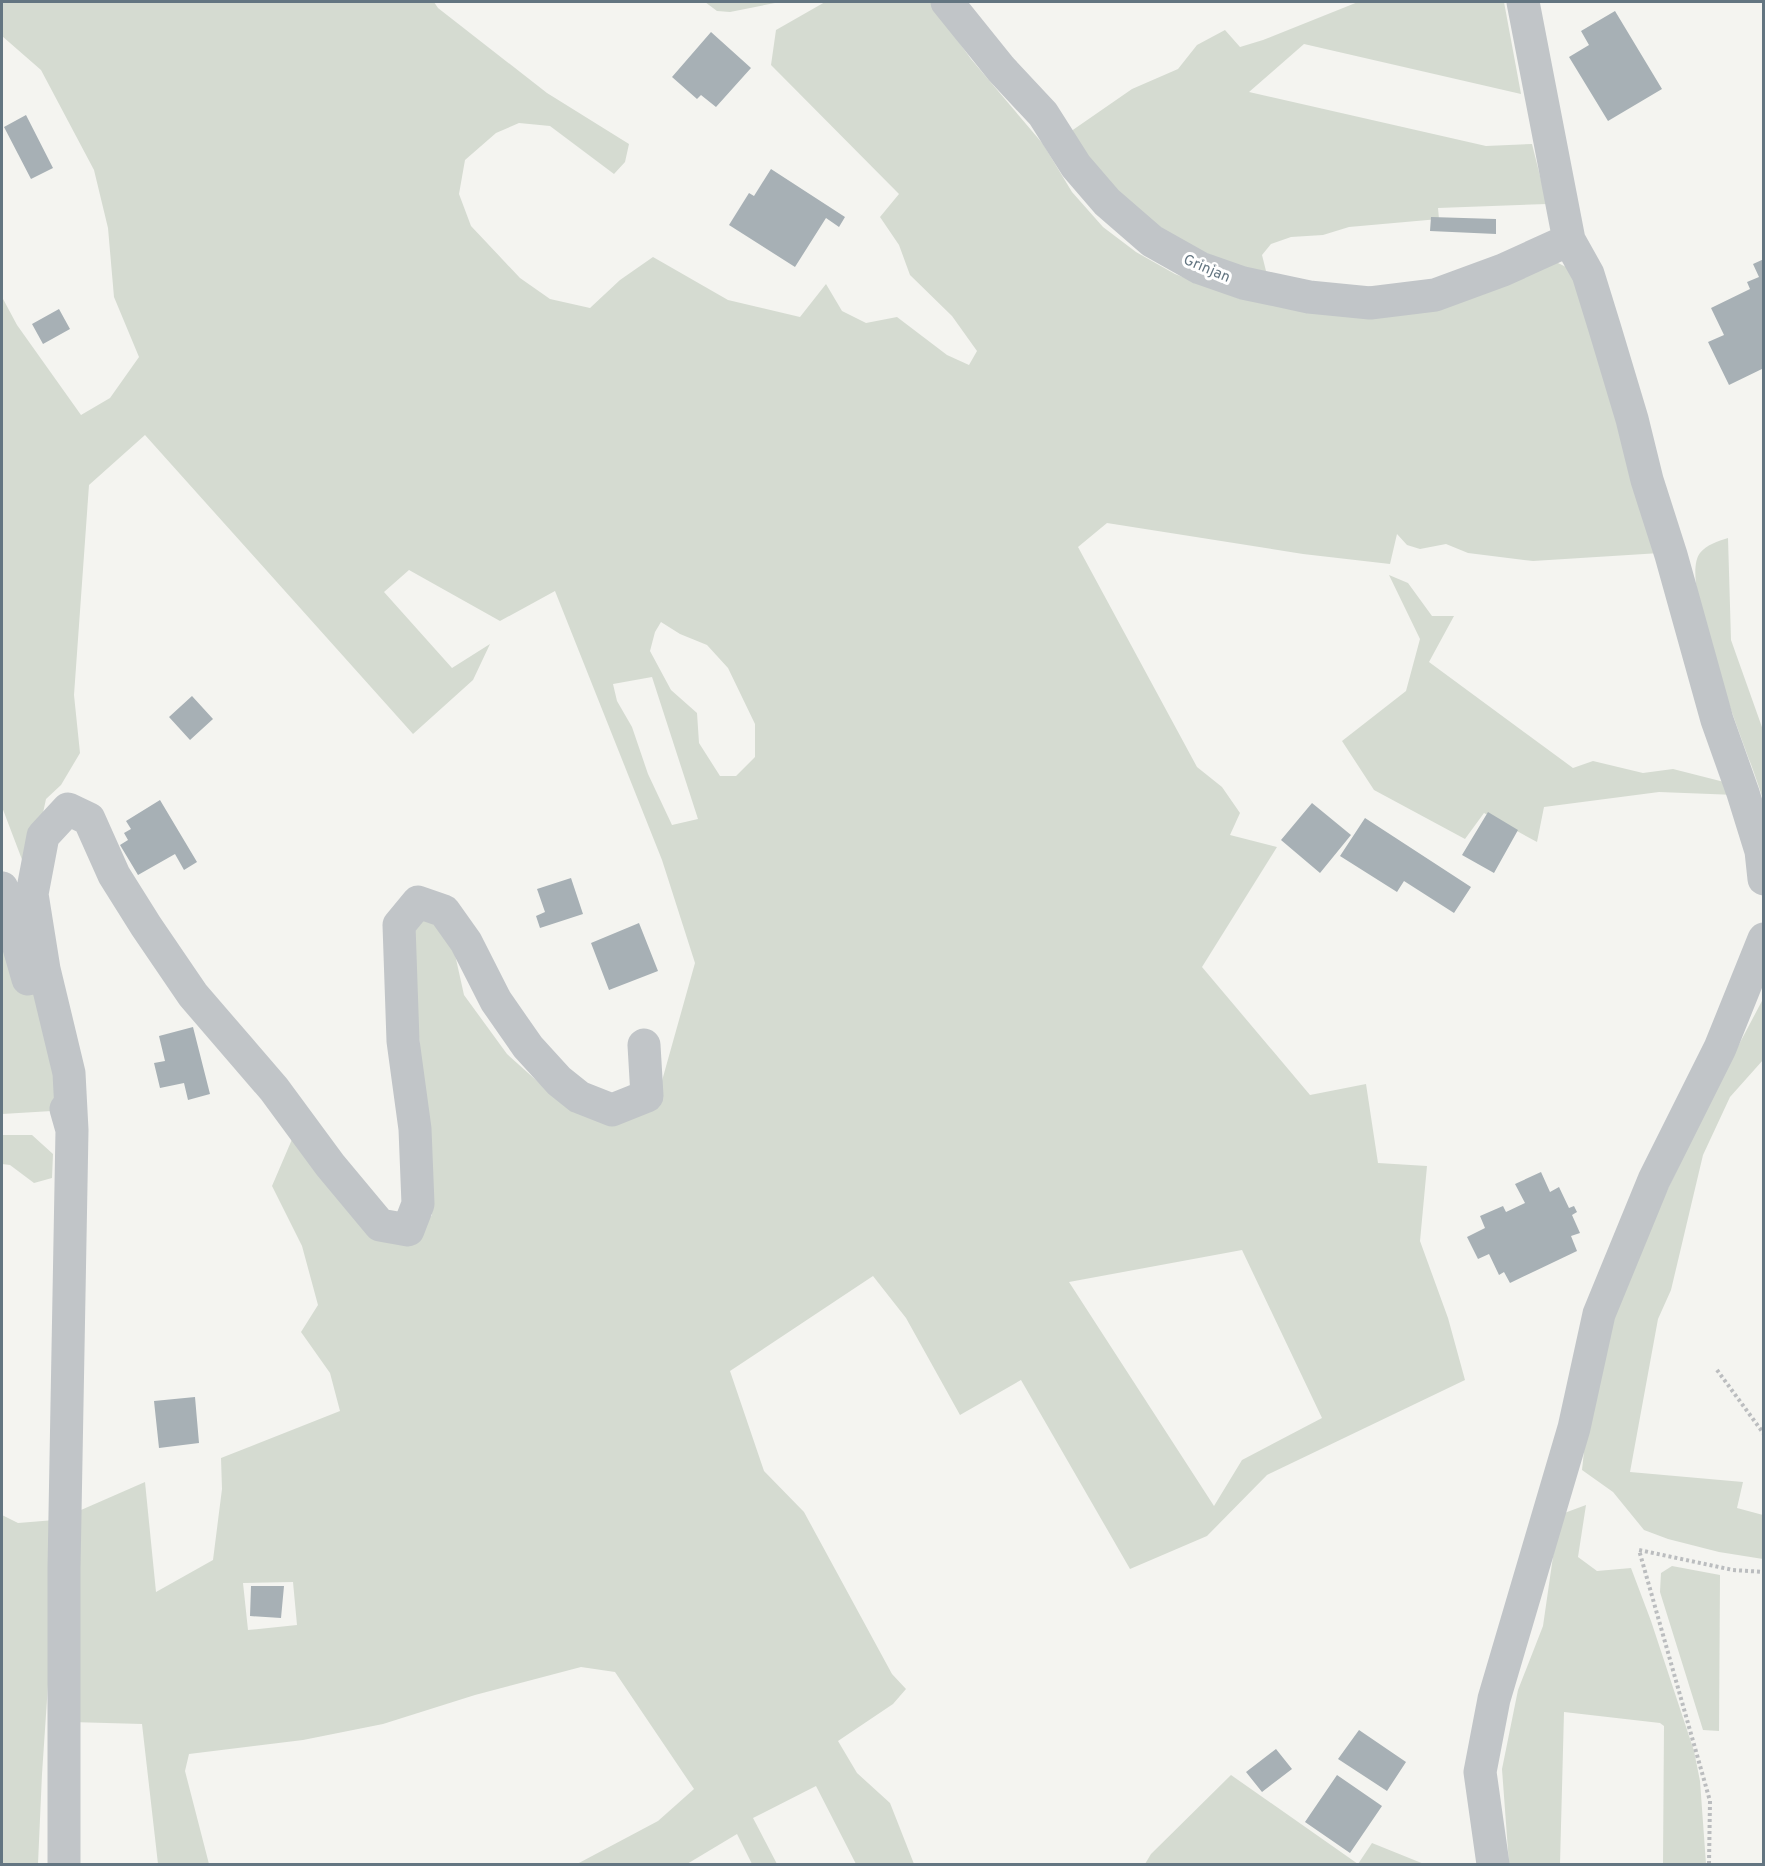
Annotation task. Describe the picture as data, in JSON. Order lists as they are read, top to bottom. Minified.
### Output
{"streets":{"street":["Grinjan"]}}
